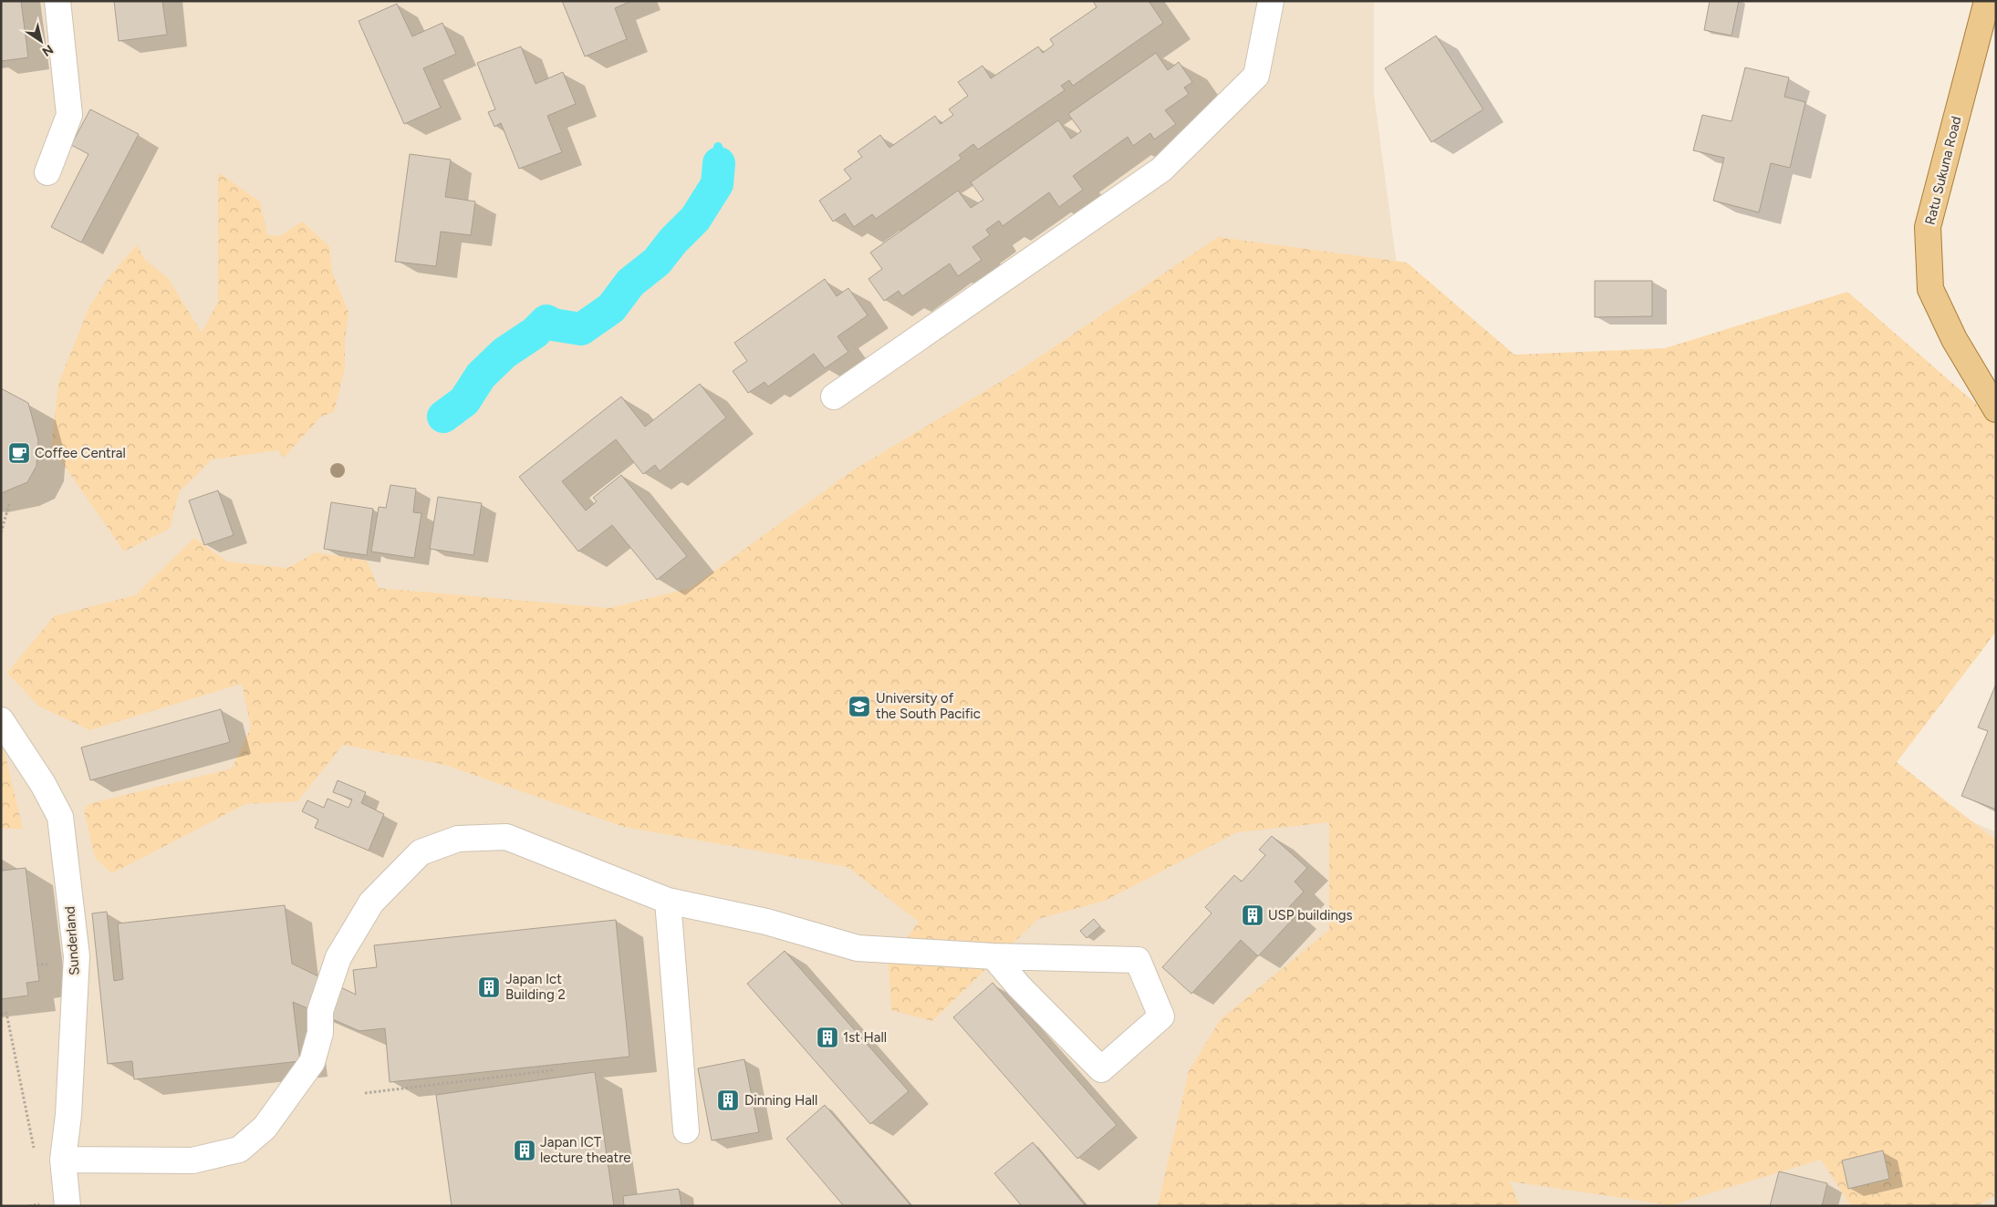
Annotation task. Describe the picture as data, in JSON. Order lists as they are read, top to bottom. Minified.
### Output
{"streets":{"main road":["Ratu Sukuna Road"],"street":["Sunderland"]},"places":{"cafe":["Coffee Central"],"school or university":["University of the South Pacific"],"building":["USP buildings","Japan Ict Building 2","1st Hall","Dinning Hall","Japan ICT lecture theatre"]},"north":"bottom right"}
